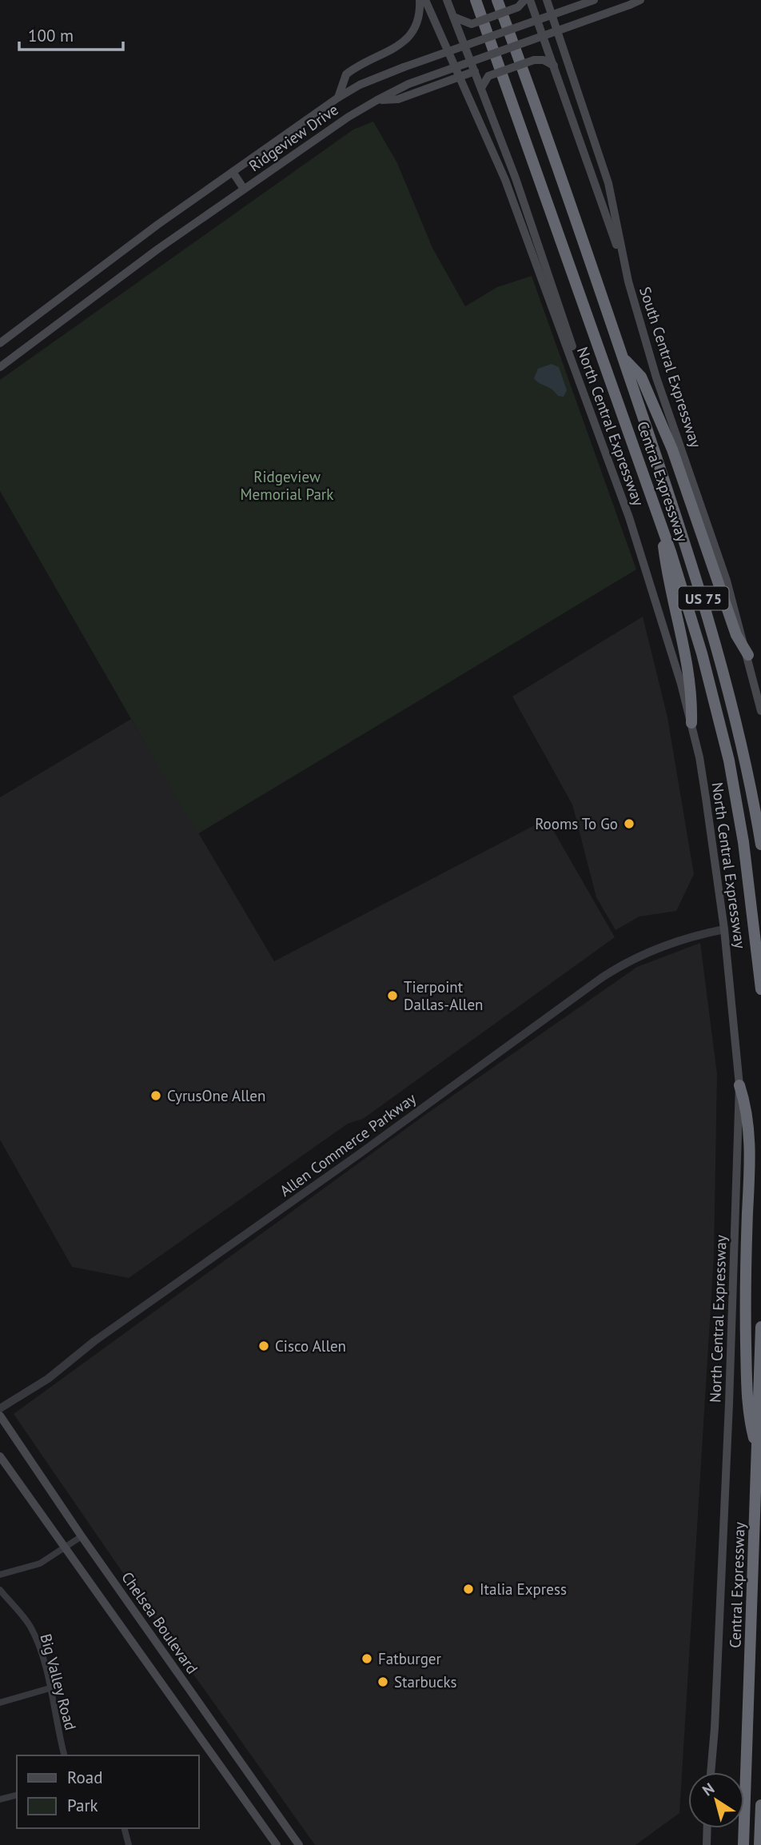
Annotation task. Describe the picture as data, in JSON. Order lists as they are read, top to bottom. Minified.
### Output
{"streets":{"highway":["Central Expressway","US 75"],"main road":["Ridgeview Drive","South Central Expressway","North Central Expressway","Chelsea Boulevard"],"street":["Allen Commerce Parkway","Big Valley Road"]},"crossings":[["North Central Expressway","Allen Commerce Parkway"]],"parks":["Ridgeview Memorial Park"],"places":["Rooms To Go","Tierpoint Dallas-Allen","CyrusOne Allen","Cisco Allen","Italia Express","Fatburger","Starbucks"],"legend":["Road","Park"],"scale_bar":"100 m","north":"top left"}
